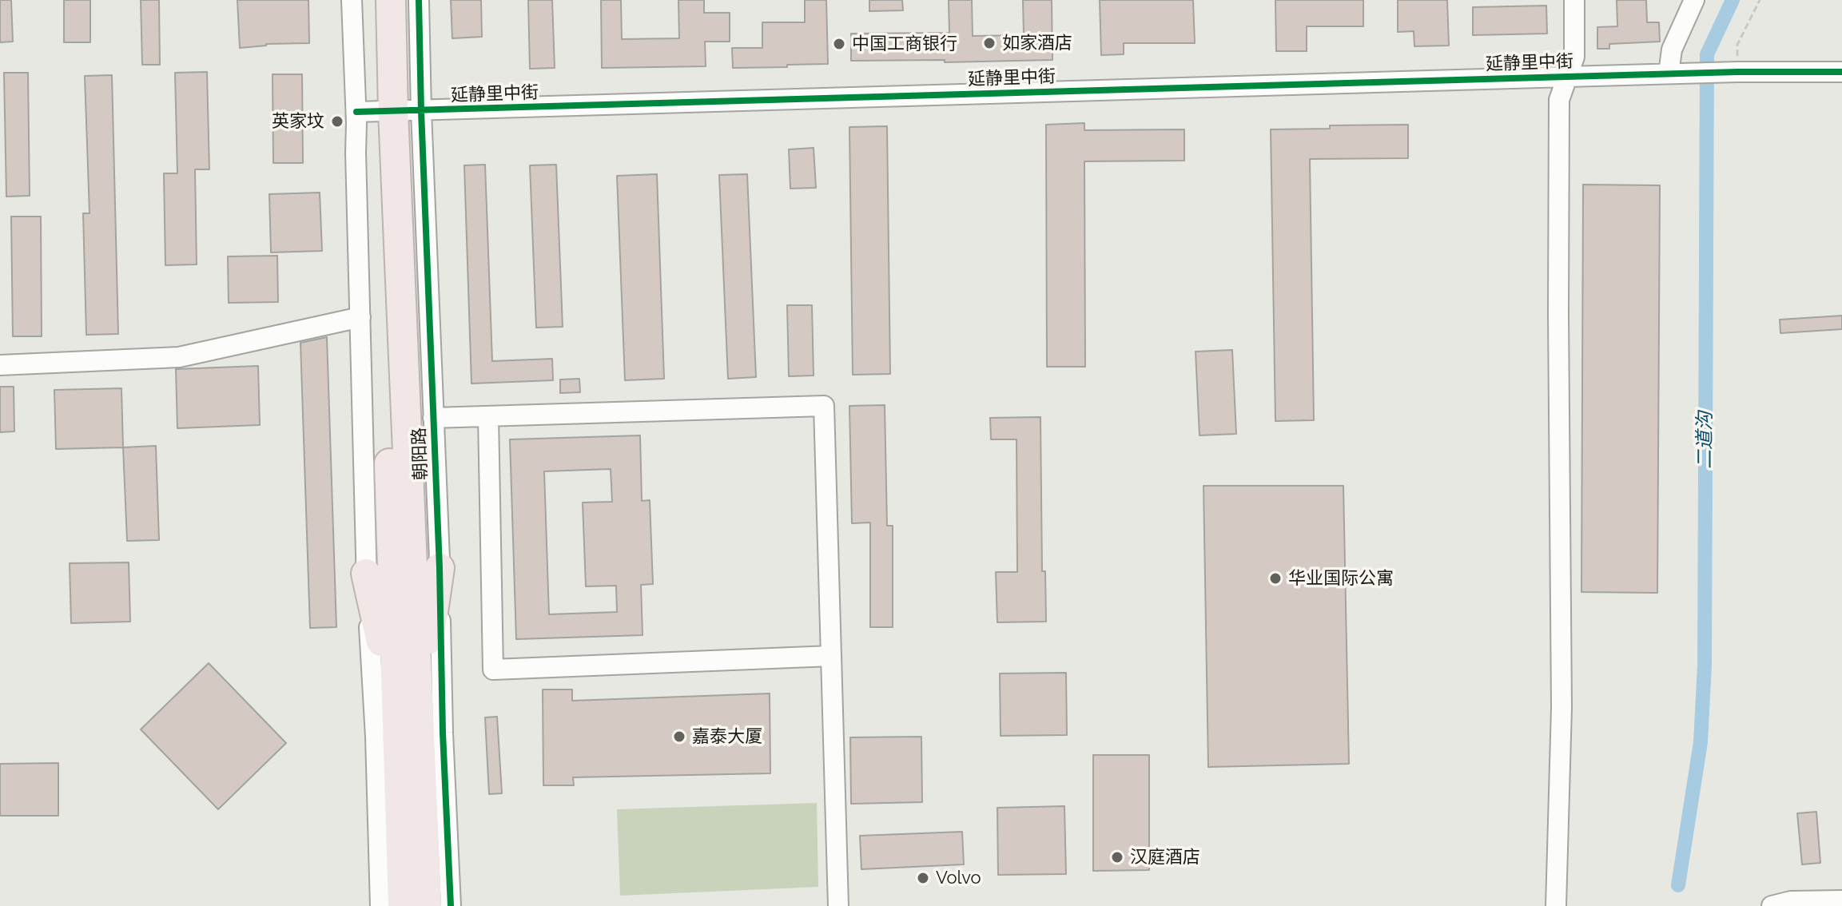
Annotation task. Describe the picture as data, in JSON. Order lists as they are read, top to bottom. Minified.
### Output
{"streets":{"highway":["朝阳路"],"street":["延静里中街"]},"crossings":[["延静里中街","朝阳路"]],"water":["二道沟"],"places":["如家酒店","中国工商银行","英家坟","华业国际公寓","嘉泰大厦","汉庭酒店","Volvo"]}
